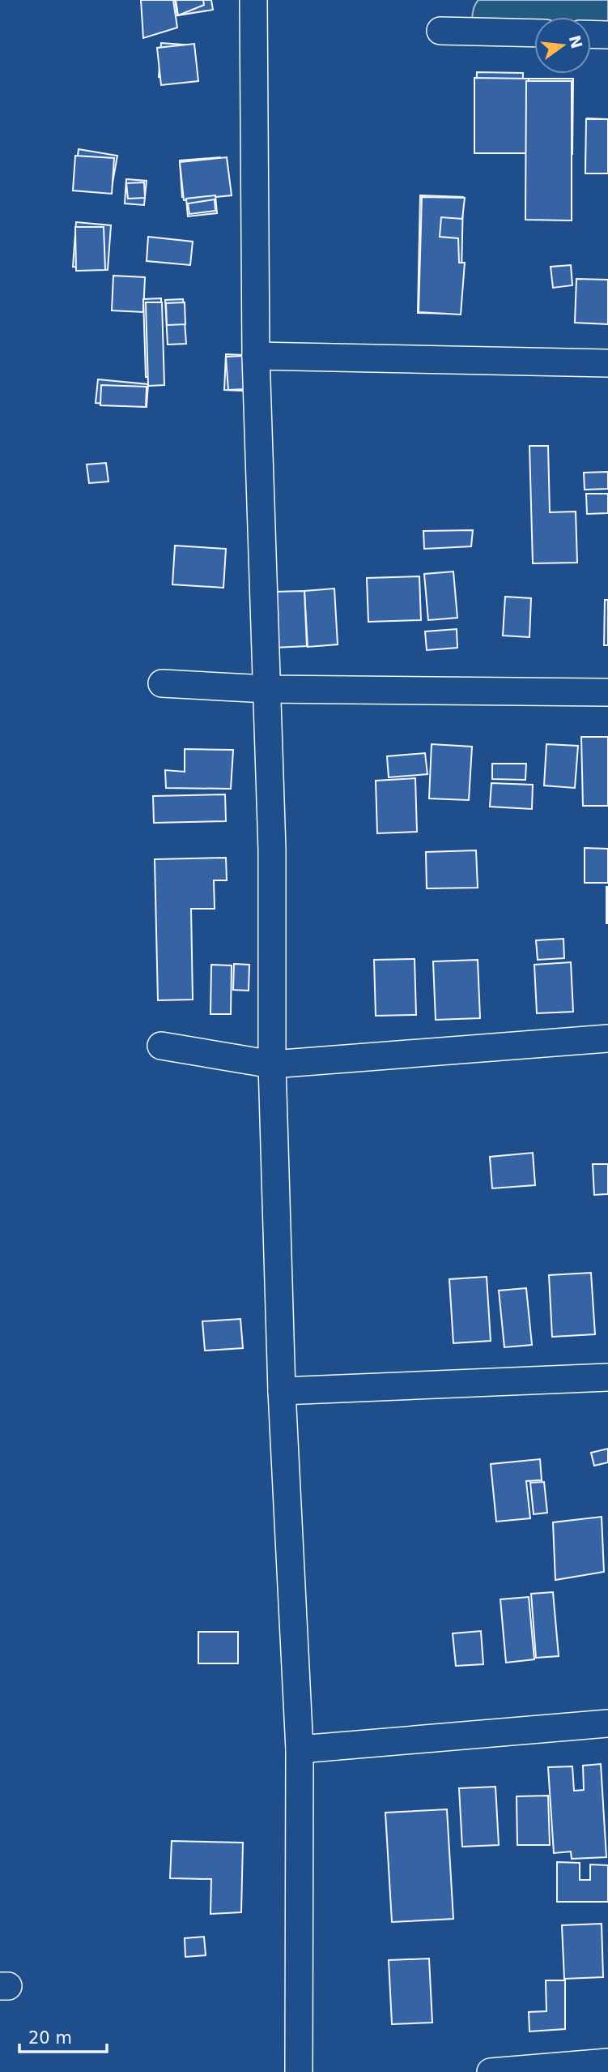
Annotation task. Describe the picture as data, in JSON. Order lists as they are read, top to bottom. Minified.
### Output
{"scale_bar":"20 m","north":"right"}
